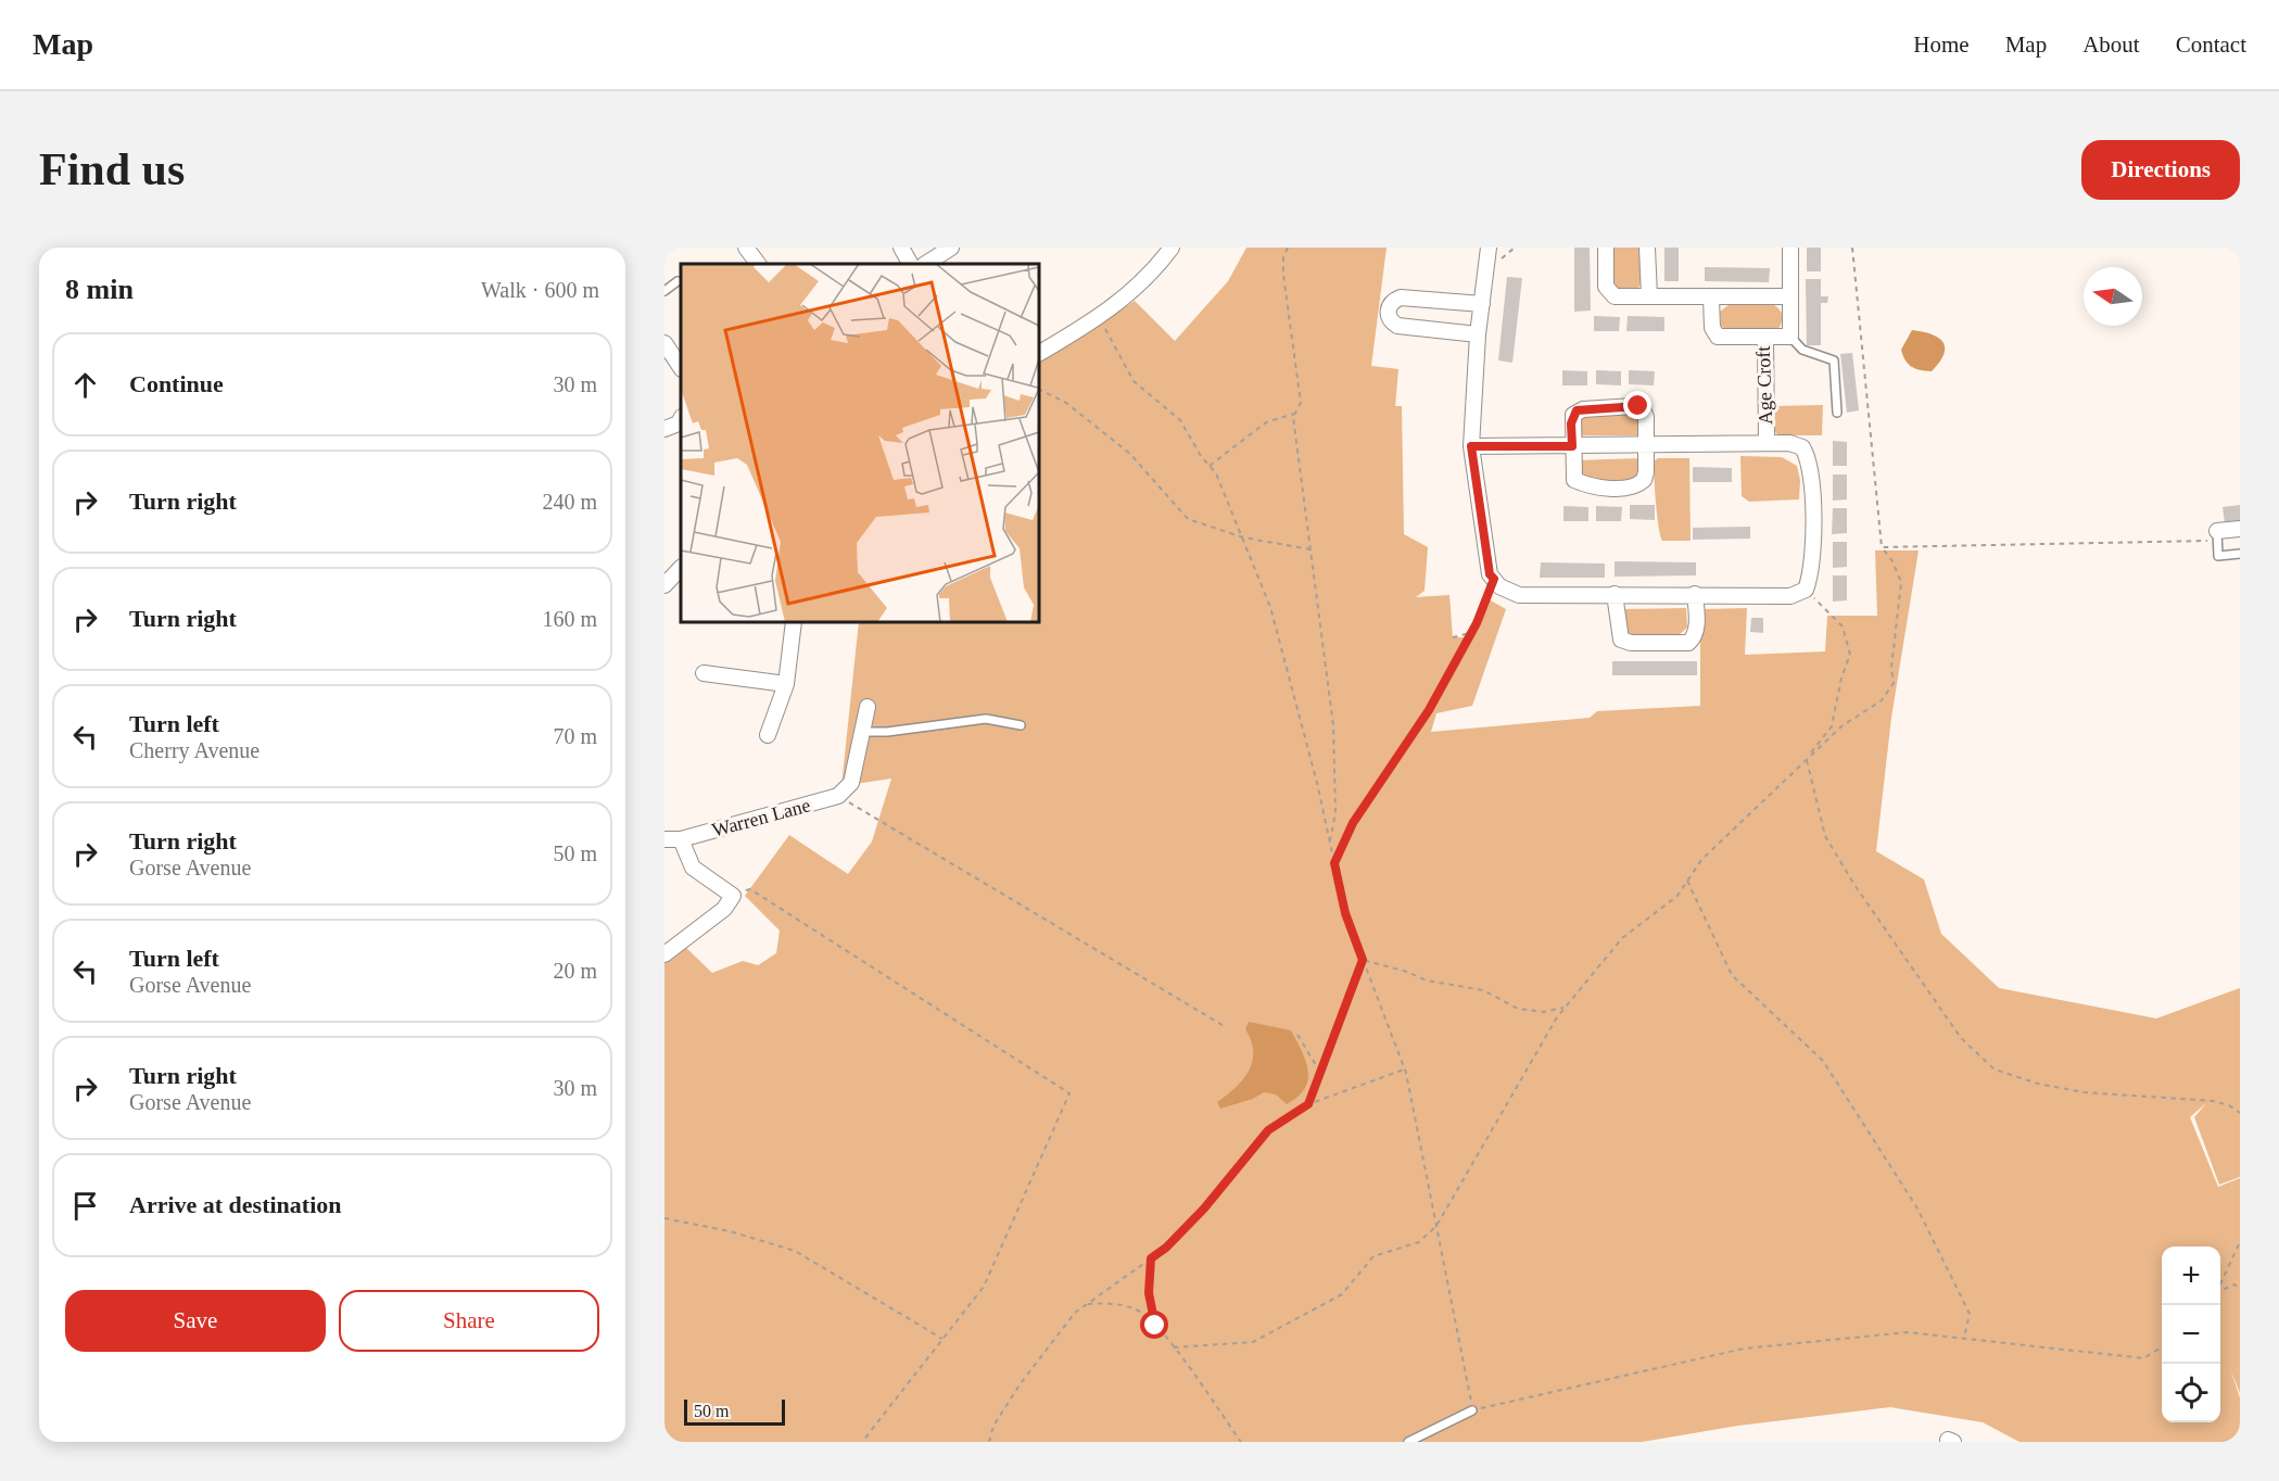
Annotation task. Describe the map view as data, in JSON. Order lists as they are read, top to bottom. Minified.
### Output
{"streets":{"street":["Age Croft","Warren Lane"]},"scale_bar":"50 m","north":"left","page":{"header":"Map","nav":["Home","Map","About","Contact"],"buttons":["Directions",["Save","Share"]],"title":"Find us","heading":["8 min","Walk · 600 m"],"list":[["Continue","30 m"],["Turn right","240 m"],["Turn right","160 m"],["Turn left","Cherry Avenue","70 m"],["Turn right","Gorse Avenue","50 m"],["Turn left","Gorse Avenue","20 m"],["Turn right","Gorse Avenue","30 m"],"Arrive at destination"],"map_buttons":["+","−"],"scale":"50 m"}}
